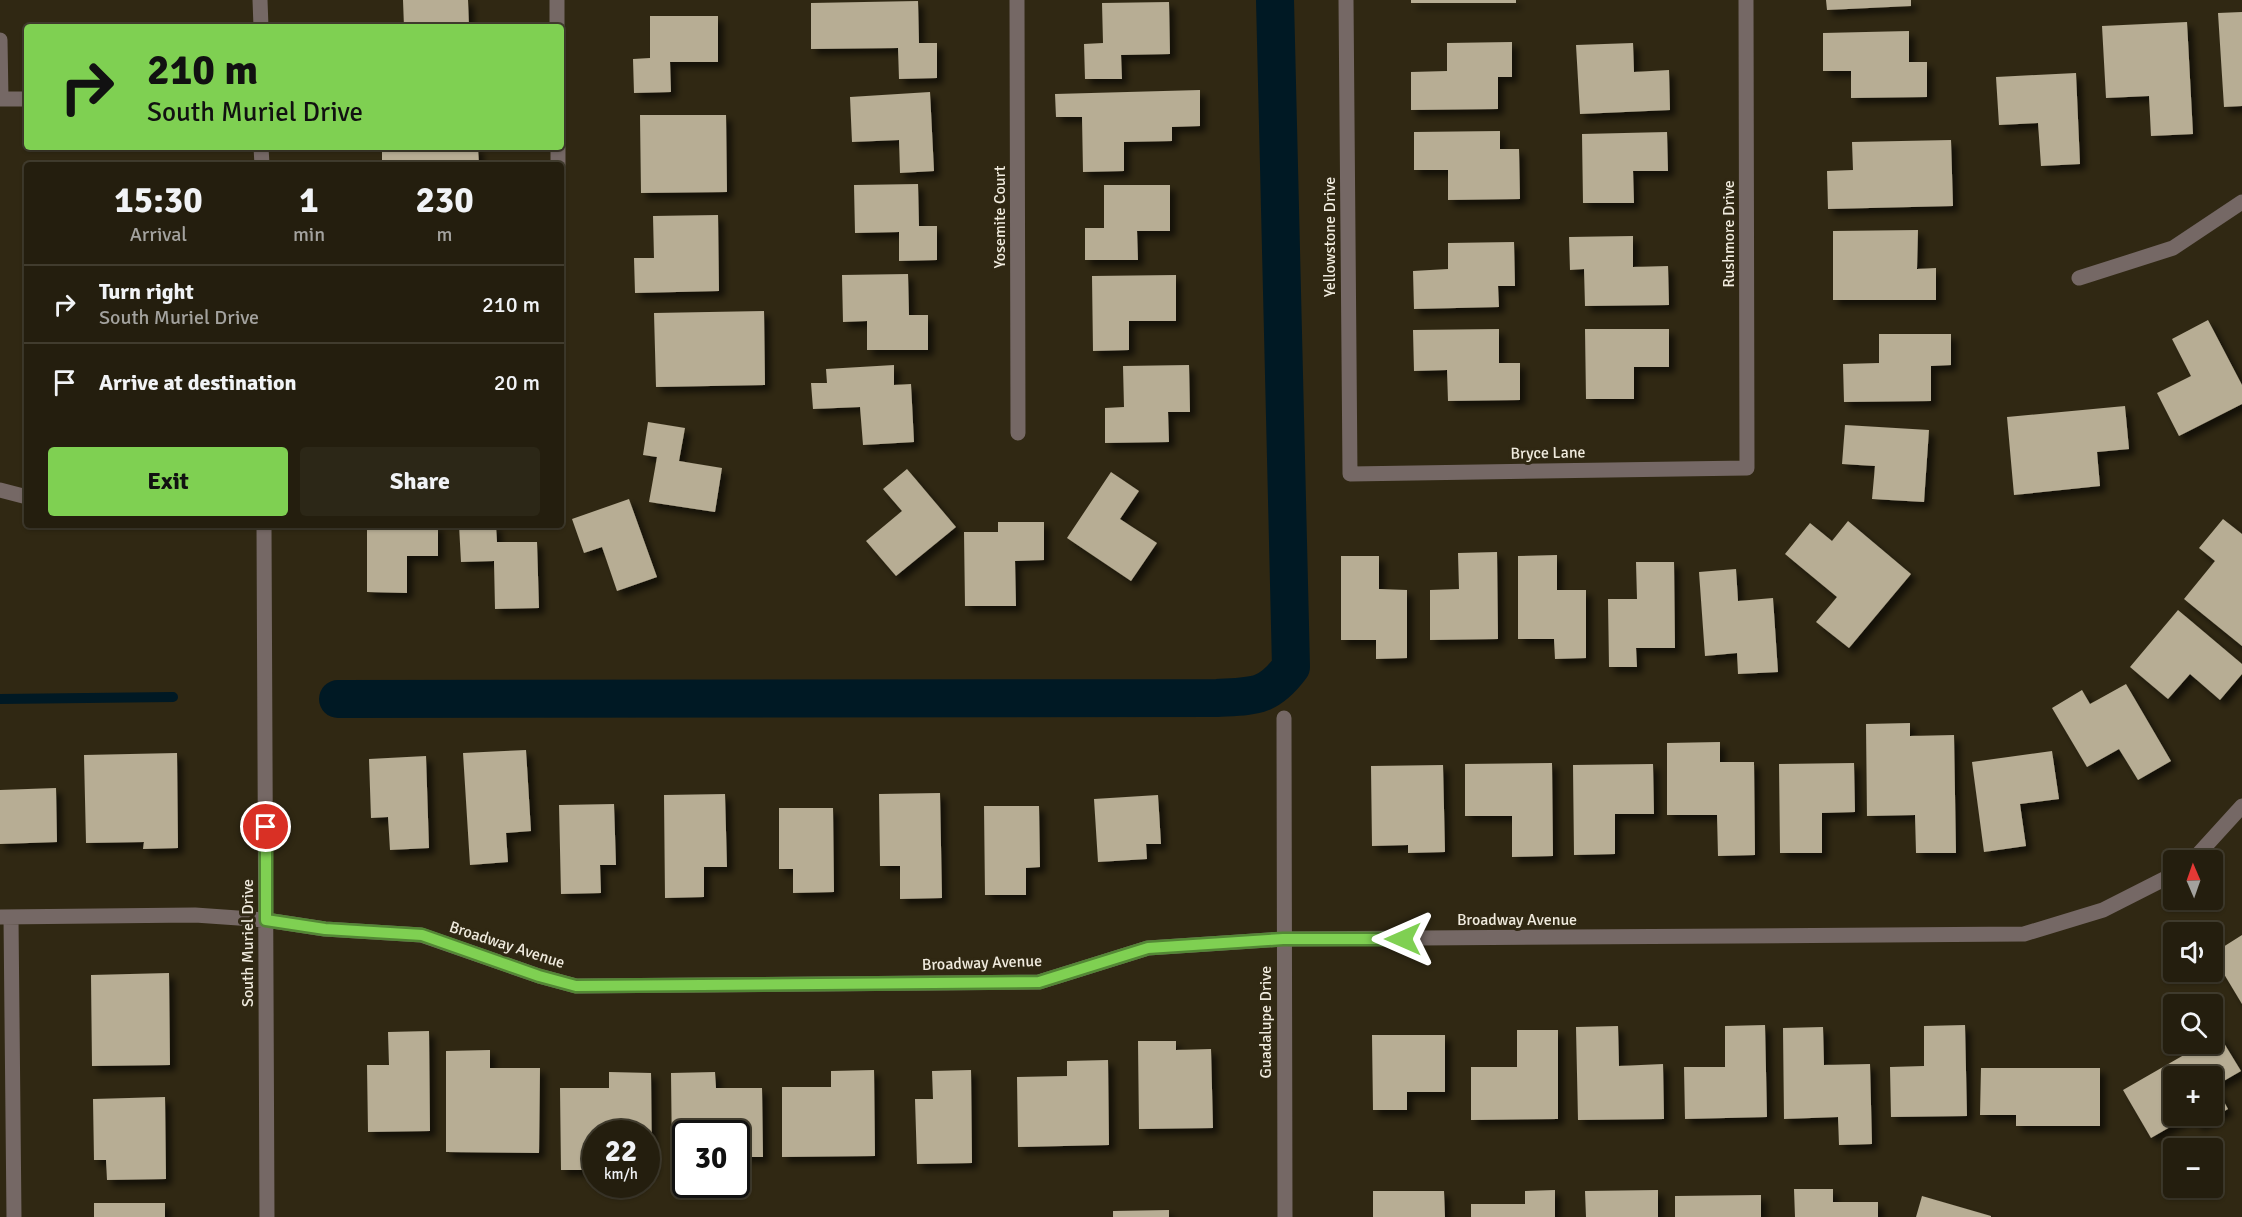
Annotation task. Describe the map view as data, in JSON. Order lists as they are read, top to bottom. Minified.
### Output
{"streets":{"street":["Yosemite Court","Rushmore Drive","Yellowstone Drive","Bryce Lane","Broadway Avenue","South Muriel Drive","Guadalupe Drive"]},"crossings":[["Rushmore Drive","Bryce Lane"],["Yellowstone Drive","Bryce Lane"],["Broadway Avenue","South Muriel Drive"],["Broadway Avenue","Guadalupe Drive"]],"north":"top","page":{"turn":["210 m","South Muriel Drive"],"eta":["15:30","Arrival","1","min","230","m"],"list":[{"name":"Turn right","note":"South Muriel Drive","value":"210 m"},{"name":"Arrive at destination","value":"20 m"}],"buttons":["Exit","Share"],"map_buttons":["+","−"],"speed":"22 km/h","limit":"30"}}
